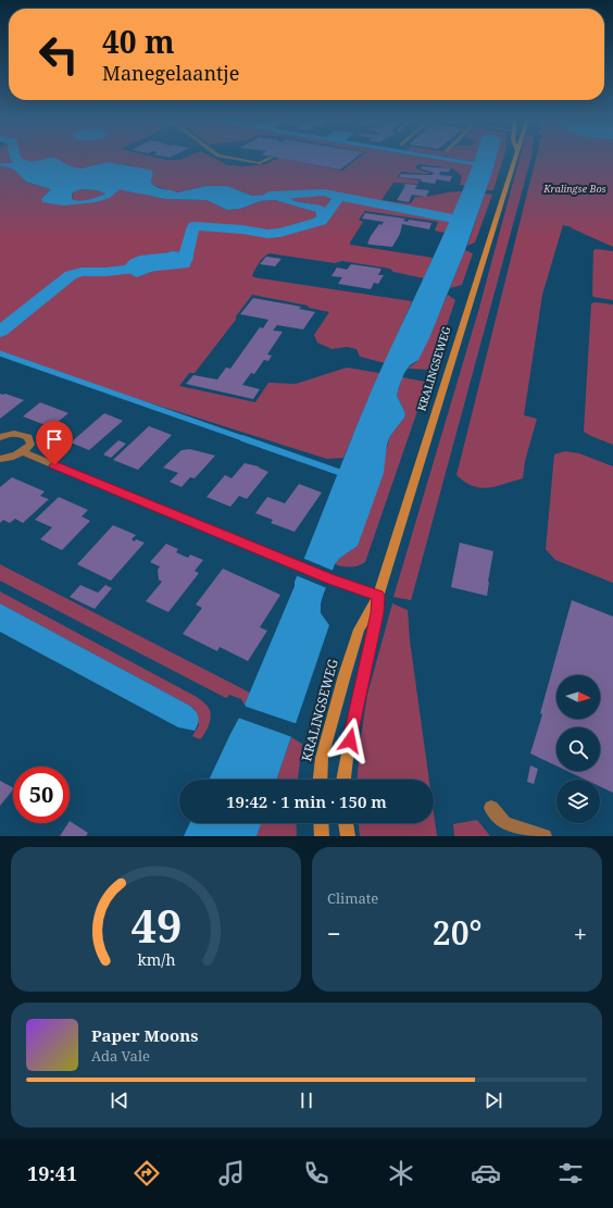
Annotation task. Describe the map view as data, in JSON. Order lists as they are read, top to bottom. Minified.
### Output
{"streets":{"main road":["KRALINGSEWEG"]},"parks":["Kralingse Bos"],"north":"right","page":{"turn":["40 m","Manegelaantje"],"limit":"50","trip":"19:42 · 1 min · 150 m","tile":"Climate","heat":["−","20°","+"],"song":["Paper Moons","Ada Vale"],"tabs":"19:41","gauge":["49","km/h"]}}
